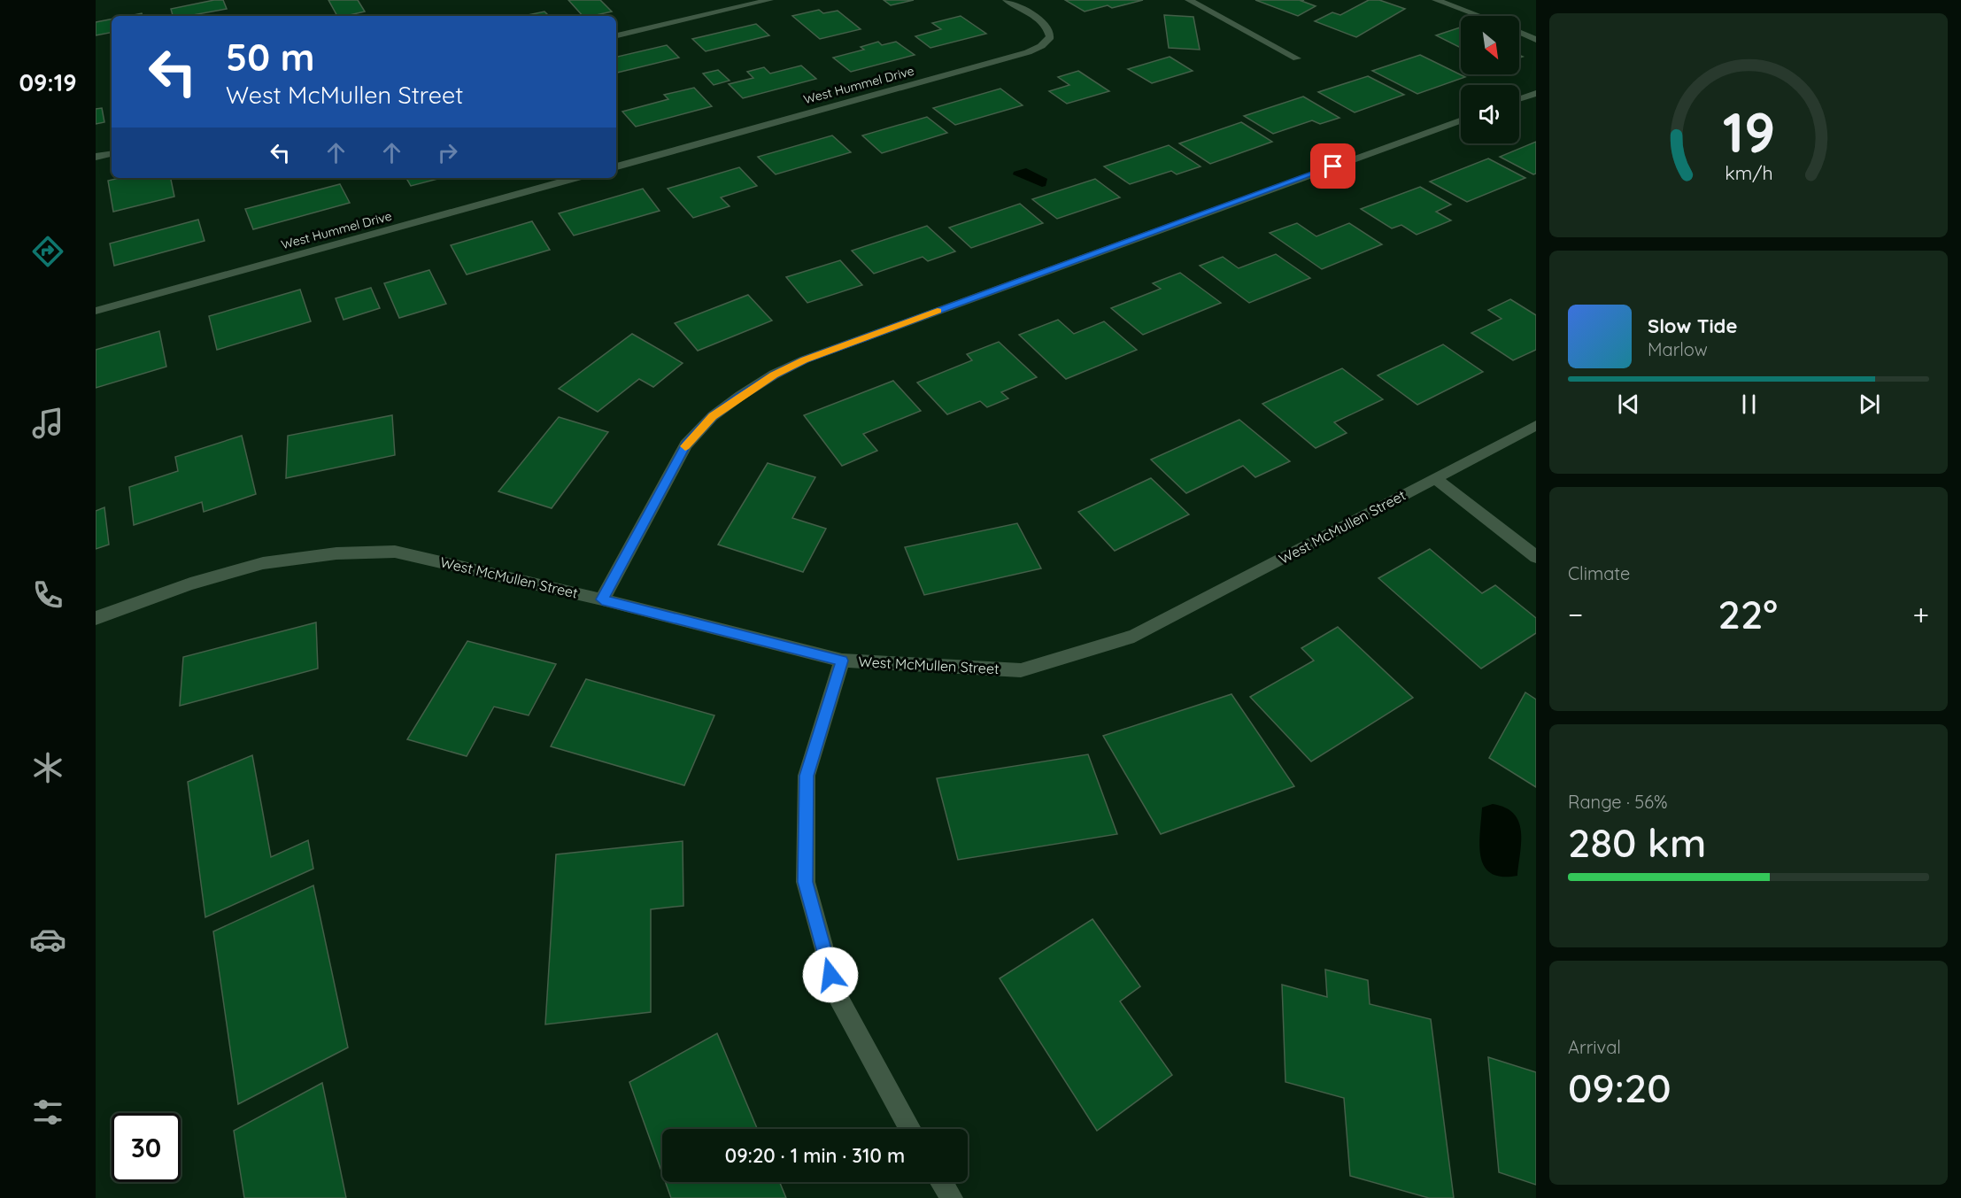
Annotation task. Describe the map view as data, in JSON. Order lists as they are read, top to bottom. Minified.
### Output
{"streets":{"street":["West Hummel Drive","West McMullen Street"]},"north":"bottom right","page":{"tabs":"09:19","turn":["50 m","West McMullen Street"],"song":["Slow Tide","Marlow"],"tile":["Climate",["Range · 56%","280 km"],["Arrival","09:20"]],"heat":["−","22°","+"],"limit":"30","trip":"09:20 · 1 min · 310 m","gauge":["19","km/h"]}}
